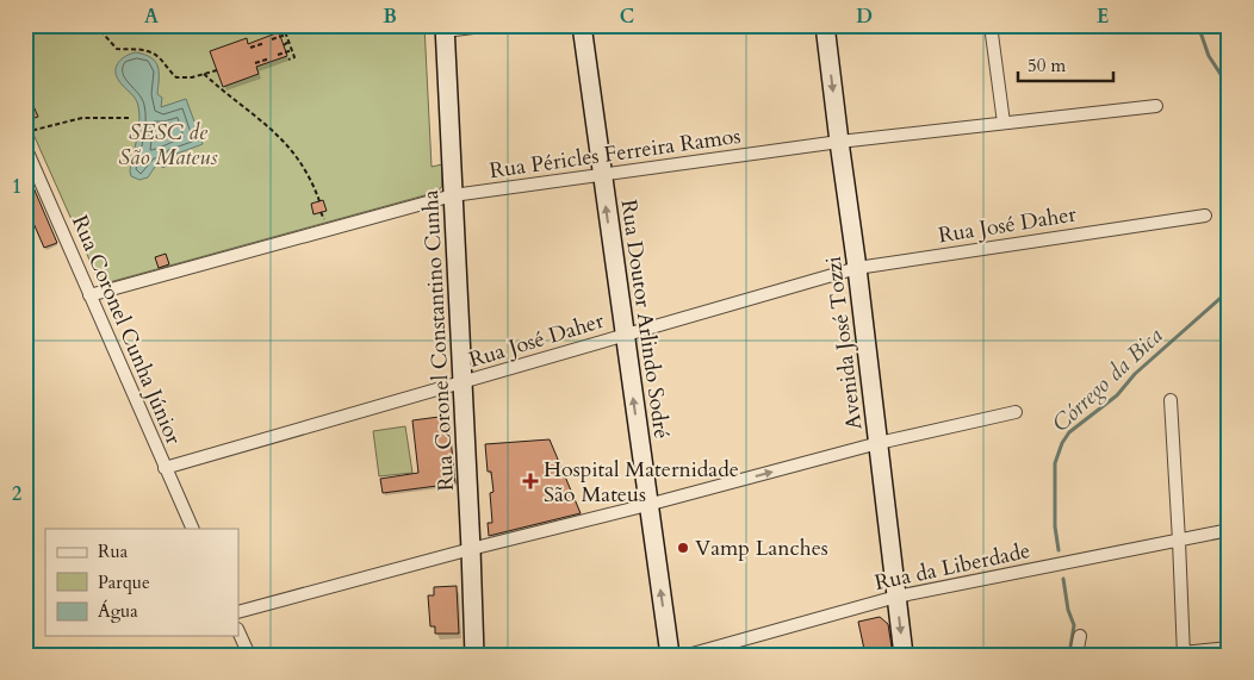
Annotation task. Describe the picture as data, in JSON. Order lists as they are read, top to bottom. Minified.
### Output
{"streets":{"street":["Rua Péricles Ferreira Ramos","Rua José Daher","Rua Doutor Arlindo Sodré","Rua Coronel Cunha Júnior","Rua Coronel Constantino Cunha","Avenida José Tozzi","Rua da Liberdade"]},"crossings":[["Rua Péricles Ferreira Ramos","Rua Doutor Arlindo Sodré"],["Rua Péricles Ferreira Ramos","Rua Coronel Cunha Júnior"],["Rua Péricles Ferreira Ramos","Rua Coronel Constantino Cunha"],["Rua Péricles Ferreira Ramos","Avenida José Tozzi"],["Rua José Daher","Rua Doutor Arlindo Sodré"],["Rua José Daher","Rua Coronel Cunha Júnior"],["Rua José Daher","Rua Coronel Constantino Cunha"],["Rua José Daher","Avenida José Tozzi"],["Avenida José Tozzi","Rua da Liberdade"]],"one_way":["Rua Doutor Arlindo Sodré"],"water":["Córrego da Bica"],"parks":["SESC de São Mateus"],"places":{"health":["Hospital Maternidade São Mateus"],"other":["Vamp Lanches"]},"legend":["Rua","Parque","Água"],"scale_bar":"50 m","grid":{"columns":["A","B","C","D","E"],"rows":["1","2"]}}
